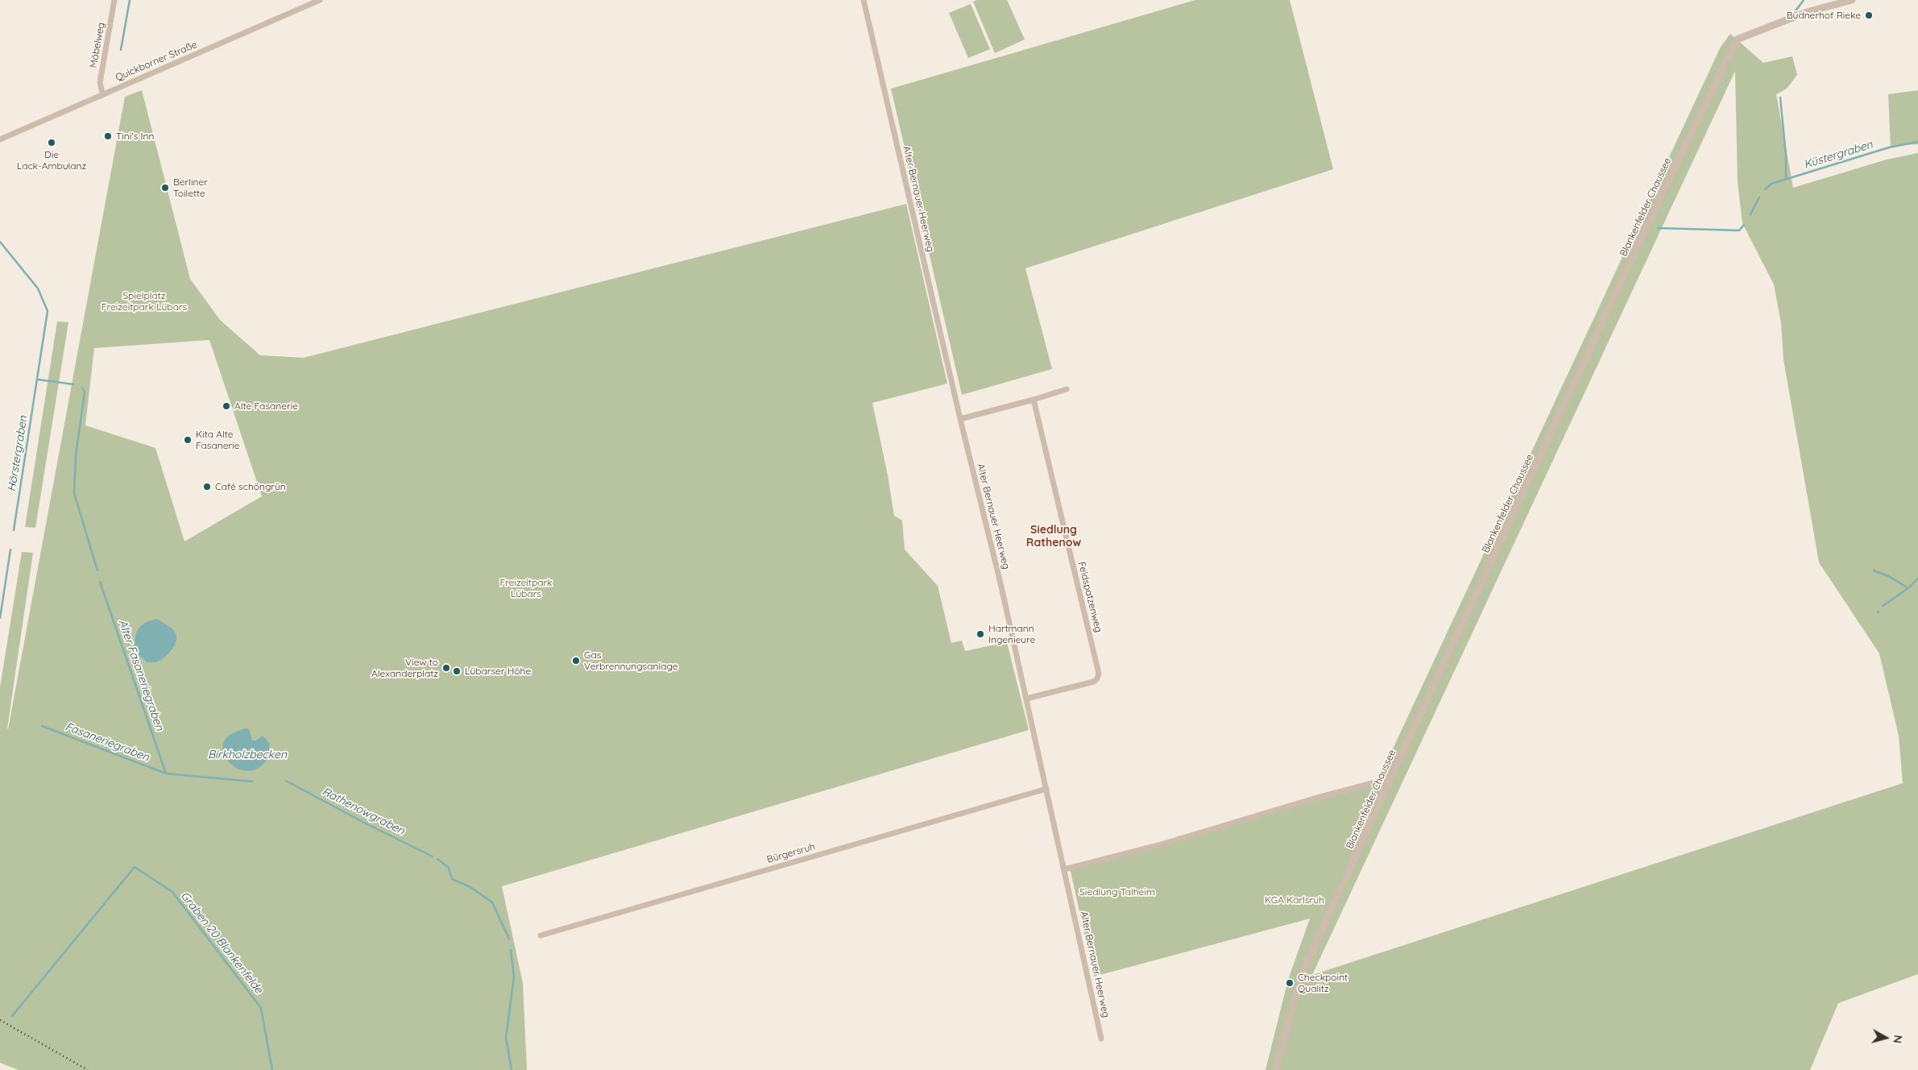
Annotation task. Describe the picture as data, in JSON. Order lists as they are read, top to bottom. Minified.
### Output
{"streets":{"street":["Möbelweg","Quickborner Straße","Alter Bernauer Heerweg","Blankenfelder Chaussee","Feldspatzenweg","Bürgersruh"]},"crossings":[["Möbelweg","Quickborner Straße"],["Alter Bernauer Heerweg","Feldspatzenweg"],["Alter Bernauer Heerweg","Bürgersruh"]],"districts":["Siedlung Rathenow"],"water":["Küstergraben","Hörstergraben","Alter Fasaneriegraben","Fasaneriegraben","Birkholzbecken","Rathenowgraben","Graben 20 Blankenfelde"],"parks":["Spielplatz Freizeitpark Lübars","Freizeitpark Lübars","Siedlung Talheim","KGA Karlsruh"],"places":["Büdnerhof Rieke","Tini's Inn","Die Lack-Ambulanz","Berliner Toilette","Alte Fasanerie","Kita Alte Fasanerie","Café schöngrün","Hartmann Ingenieure","Gas Verbrennungsanlage","View to Alexanderplatz","Lübarser Höhe","Checkpoint Qualitz"],"north":"right"}
